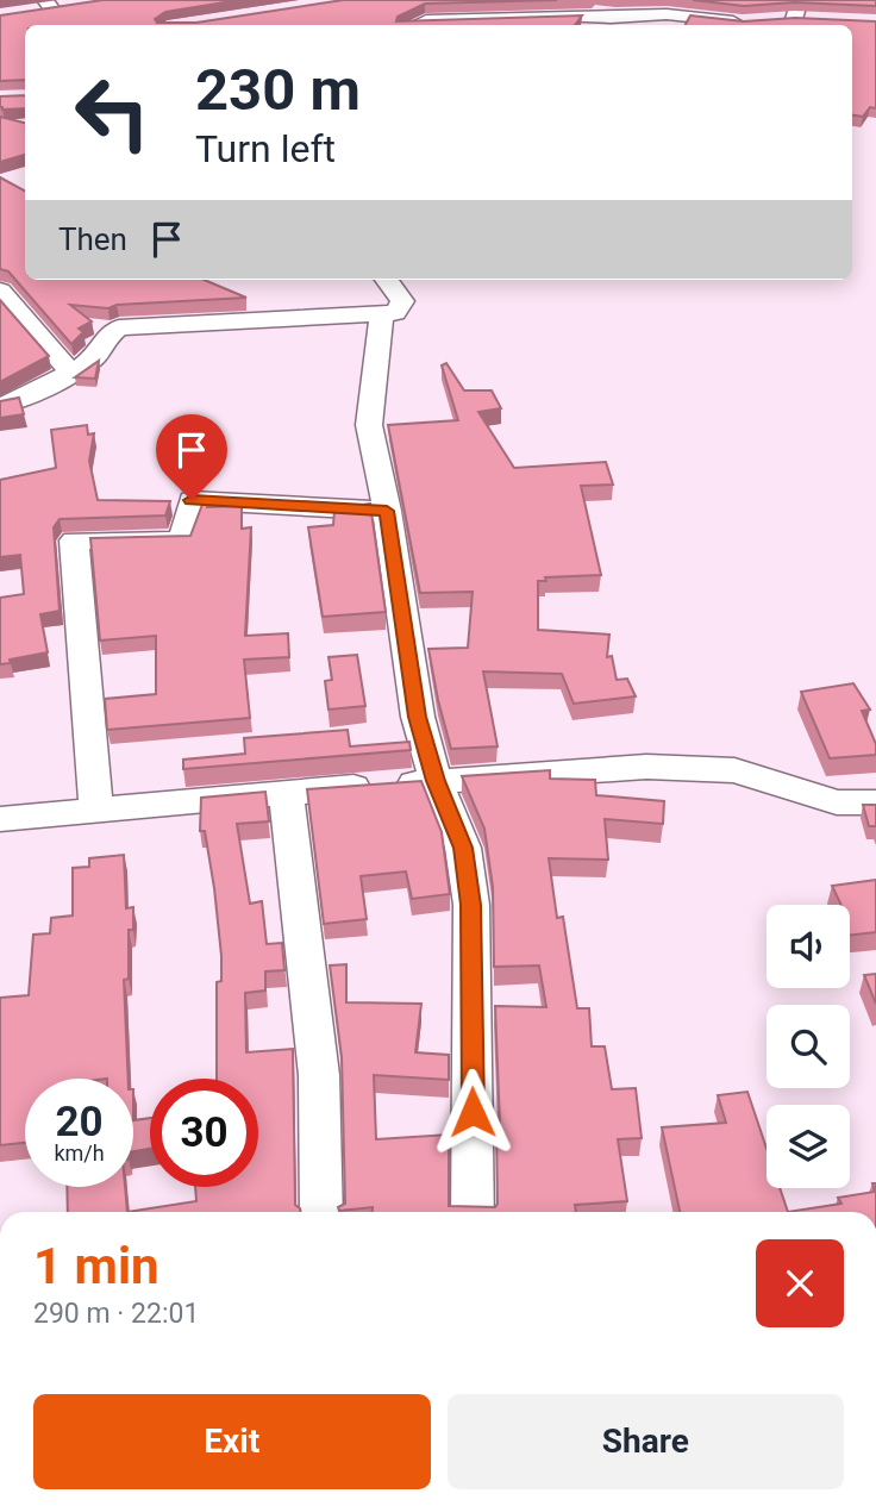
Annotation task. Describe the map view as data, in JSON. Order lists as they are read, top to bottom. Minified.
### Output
{"page":{"turn":["230 m","Turn left"],"then":"Then","speed":"20 km/h","limit":"30","heading":["1 min","290 m · 22:01"],"buttons":["Exit","Share"]}}
